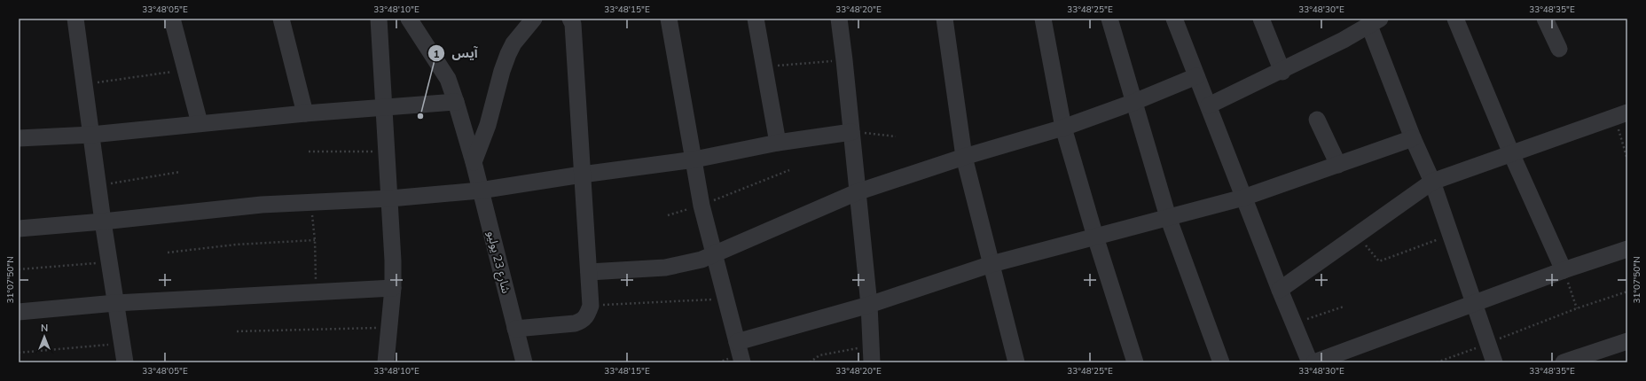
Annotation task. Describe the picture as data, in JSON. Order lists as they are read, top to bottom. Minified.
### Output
{"streets":{"street":["شارع 23 يوليو"]},"places":["آيس"],"north":"top","coordinates":["33°48'05\"E","33°48'10\"E","33°48'15\"E","33°48'20\"E","33°48'25\"E","33°48'30\"E","33°48'35\"E","31°07'50\"N"]}
